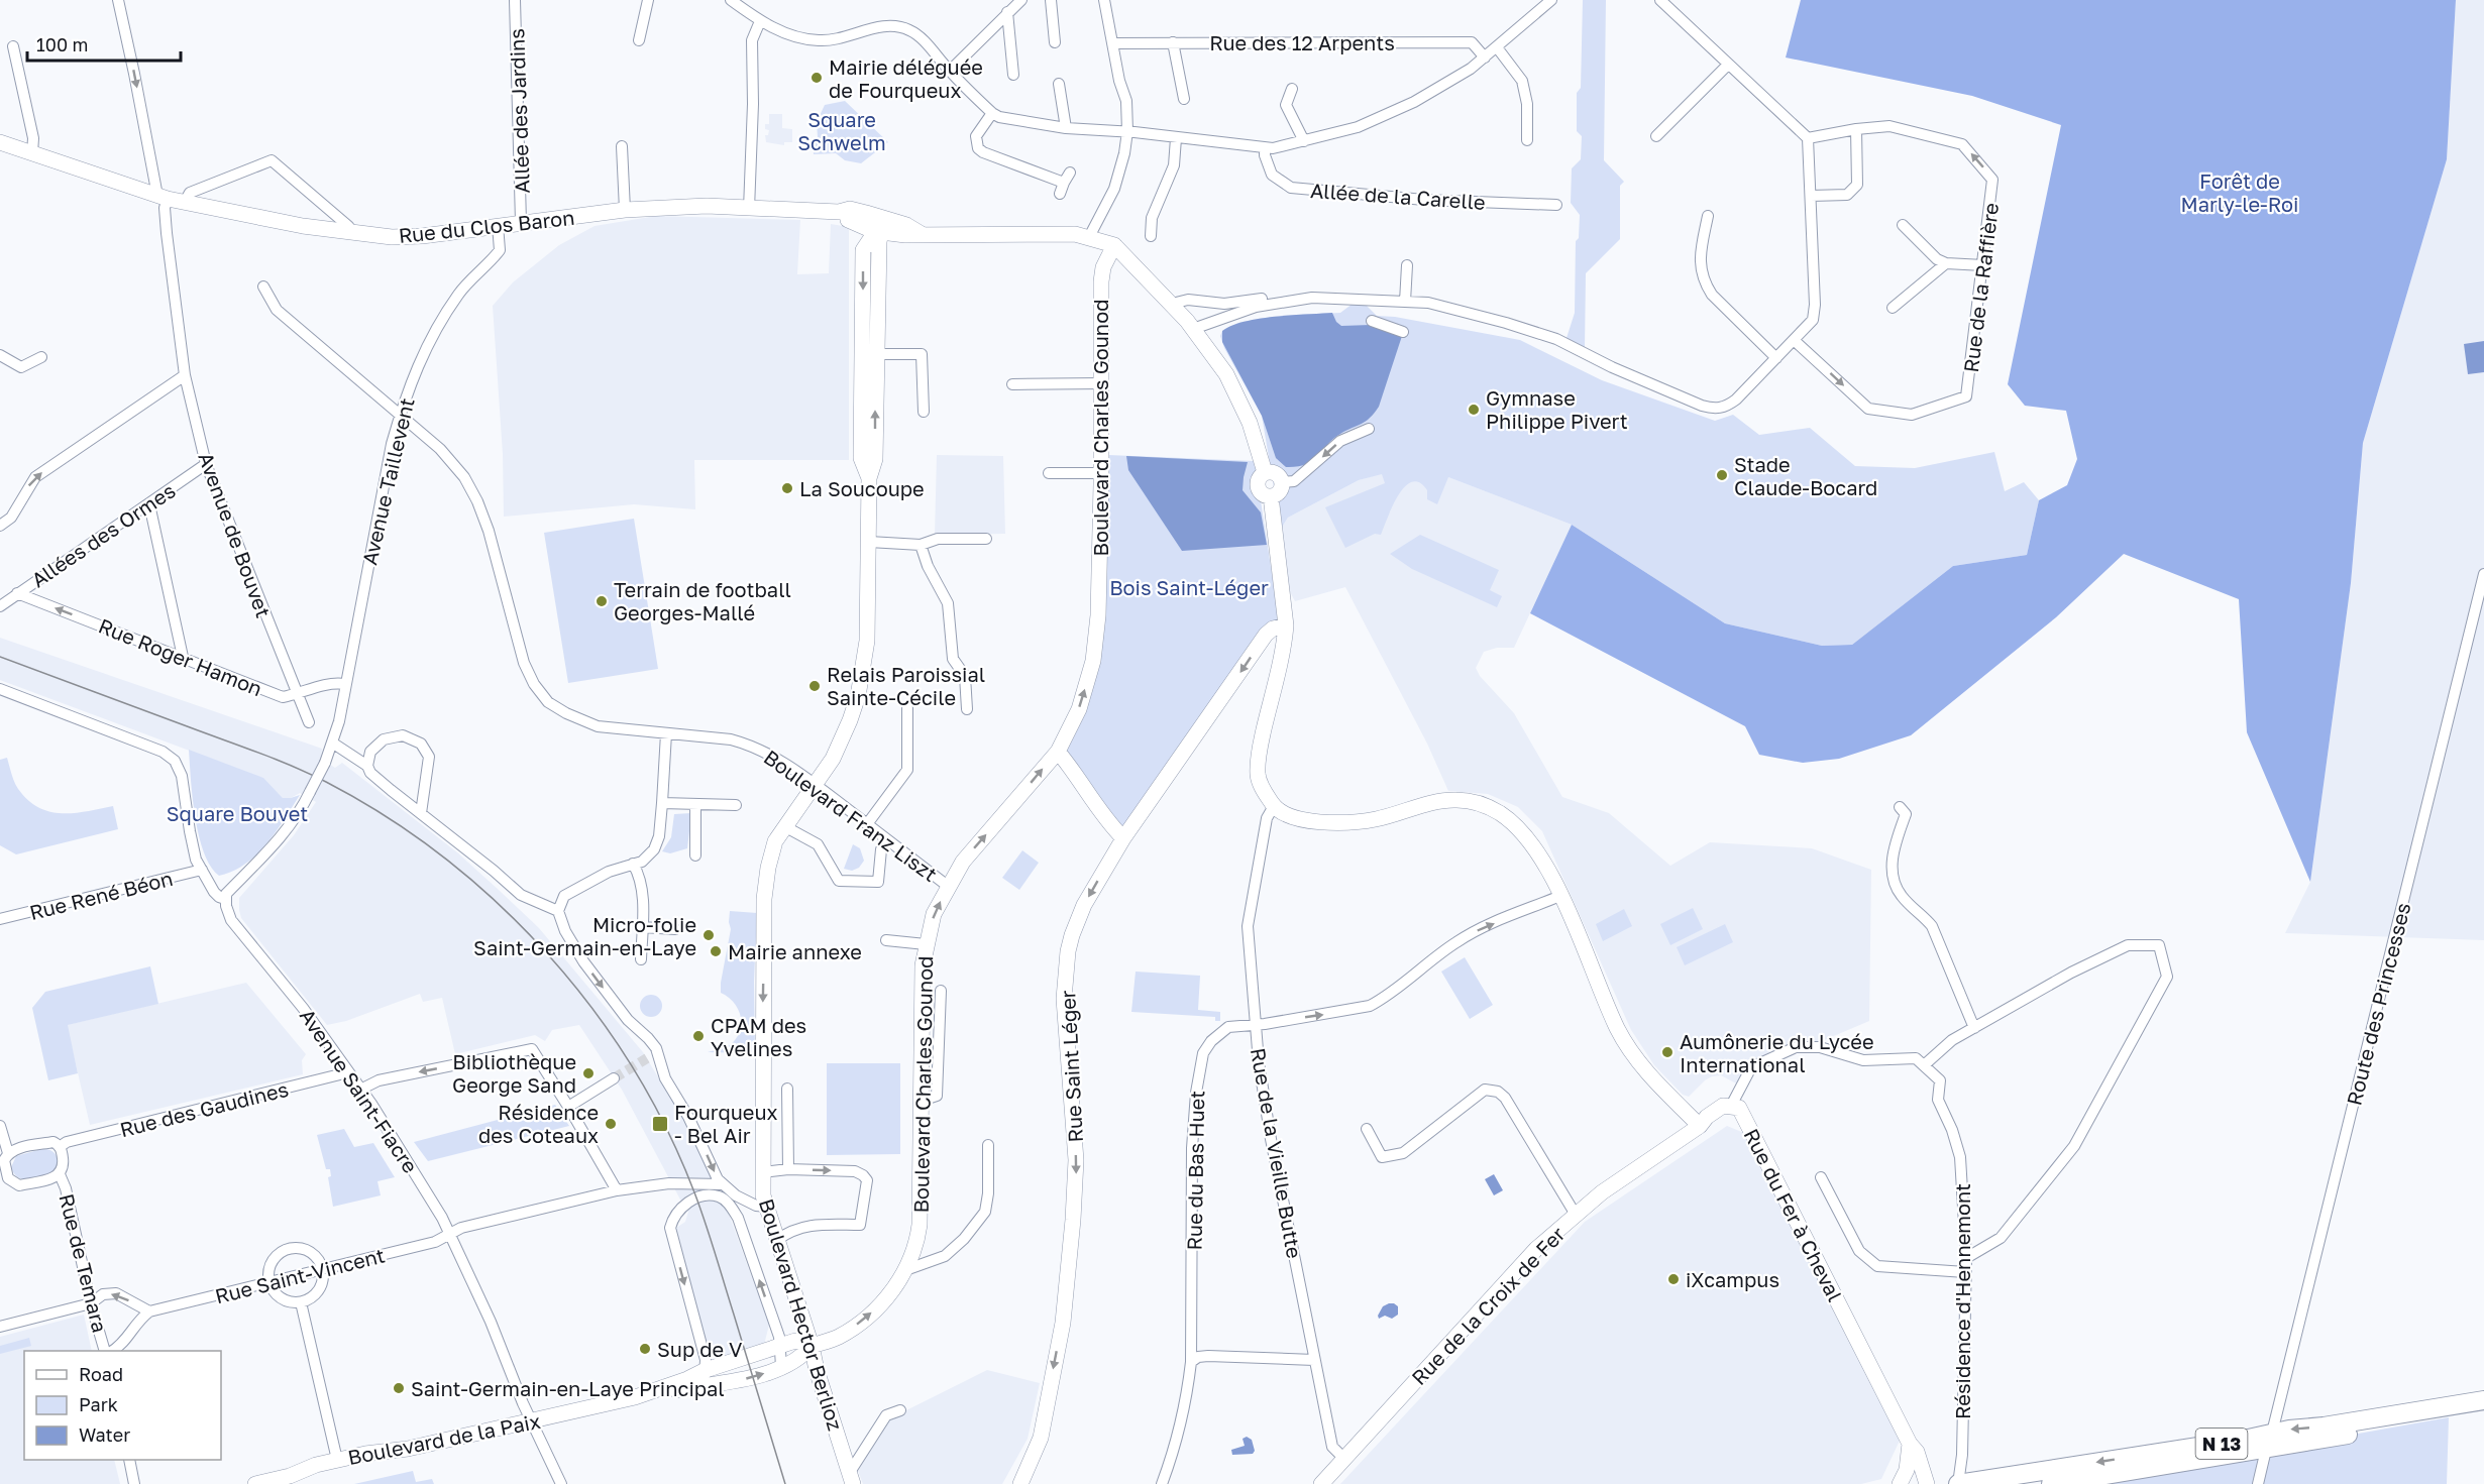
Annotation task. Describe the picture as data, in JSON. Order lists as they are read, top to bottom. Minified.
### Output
{"streets":{"main road":["N 13"],"street":["Rue des 12 Arpents","Allée des Jardins","Allée de la Carelle","Rue du Clos Baron","Rue de la Raffière","Boulevard Charles Gounod","Avenue Taillevent","Allées des Ormes","Avenue de Bouvet","Rue Roger Hamon","Boulevard Franz Liszt","Rue René Béon","Route des Princesses","Rue Saint Léger","Avenue Saint-Fiacre","Rue des Gaudines","Rue de la Vieille Butte","Rue du Bas Huet","Rue du Fer à Cheval","Rue de Temara","Rue Saint-Vincent","Résidence d'Hennemont","Rue de la Croix de Fer","Boulevard Hector Berlioz","Boulevard de la Paix"]},"crossings":[["Allée des Jardins","Rue du Clos Baron"],["Rue du Clos Baron","Avenue Taillevent"],["Rue du Clos Baron","Avenue de Bouvet"],["Boulevard Charles Gounod","Boulevard Franz Liszt"],["Boulevard Charles Gounod","Boulevard Hector Berlioz"],["Boulevard Charles Gounod","Boulevard de la Paix"],["Avenue Taillevent","Rue Roger Hamon"],["Avenue Taillevent","Boulevard Franz Liszt"],["Avenue Taillevent","Avenue Saint-Fiacre"],["Allées des Ormes","Avenue de Bouvet"],["Allées des Ormes","Rue Roger Hamon"],["Avenue de Bouvet","Rue Roger Hamon"],["Boulevard Franz Liszt","Boulevard Hector Berlioz"],["Rue René Béon","Avenue Saint-Fiacre"],["Route des Princesses","N 13"],["Avenue Saint-Fiacre","Rue des Gaudines"],["Avenue Saint-Fiacre","Rue Saint-Vincent"],["Avenue Saint-Fiacre","Boulevard de la Paix"],["Rue des Gaudines","Rue de Temara"],["Rue de la Vieille Butte","Rue du Bas Huet"],["Rue de la Vieille Butte","Rue de la Croix de Fer"],["Rue du Fer à Cheval","Rue de la Croix de Fer"],["Résidence d'Hennemont","N 13"],["Boulevard Hector Berlioz","Boulevard de la Paix"]],"one_way":["Rue Roger Hamon","Rue du Bas Huet"],"parks":["Square Schwelm","Forêt de Marly-le-Roi","Bois Saint-Léger","Square Bouvet"],"places":{"other":["Mairie déléguée de Fourqueux","Gymnase Philippe Pivert","Stade Claude-Bocard","La Soucoupe","Terrain de football Georges-Mallé","Relais Paroissial Sainte-Cécile","Micro-folie Saint-Germain-en-Laye","Mairie annexe","CPAM des Yvelines","Aumônerie du Lycée International","Bibliothèque George Sand","Résidence des Coteaux","iXcampus","Sup de V","Saint-Germain-en-Laye Principal"],"transit":["Fourqueux - Bel Air"]},"legend":["Road","Park","Water"],"scale_bar":"100 m"}
